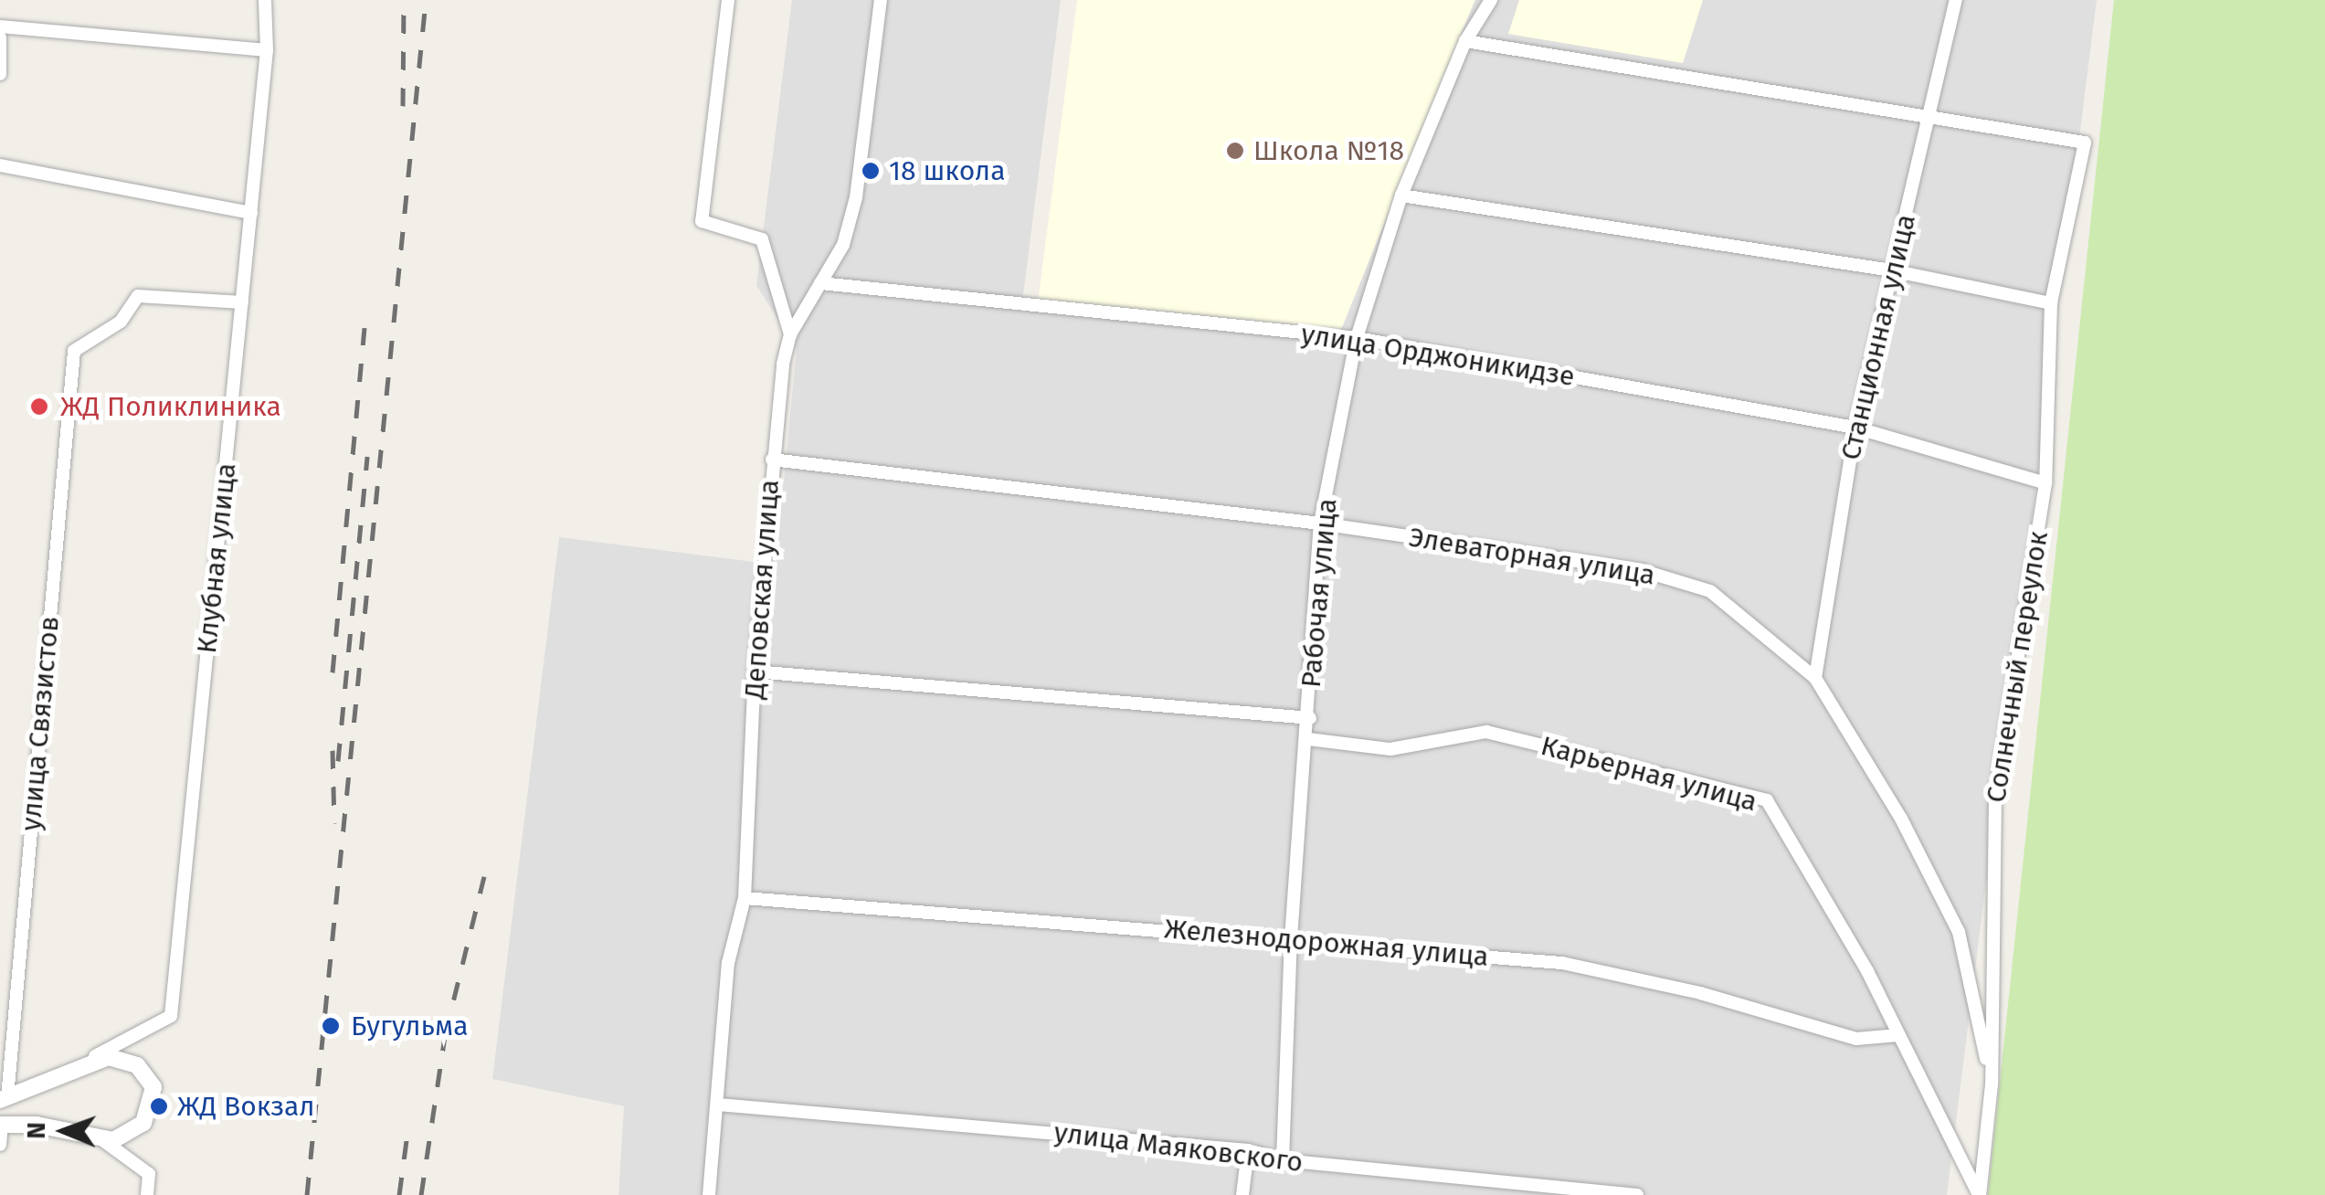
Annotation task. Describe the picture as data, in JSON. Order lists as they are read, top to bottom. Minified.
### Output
{"streets":{"street":["Станционная улица","улица Орджоникидзе","Элеваторная улица","Клубная улица","Деповская улица","Рабочая улица","Солнечный переулок","улица Связистов","Карьерная улица","Железнодорожная улица","улица Маяковского"]},"crossings":[["Станционная улица","улица Орджоникидзе"],["Станционная улица","Элеваторная улица"],["Станционная улица","Солнечный переулок"],["улица Орджоникидзе","Деповская улица"],["улица Орджоникидзе","Рабочая улица"],["улица Орджоникидзе","Солнечный переулок"],["Элеваторная улица","Деповская улица"],["Элеваторная улица","Рабочая улица"],["Элеваторная улица","Солнечный переулок"],["Клубная улица","улица Связистов"],["Деповская улица","Железнодорожная улица"],["Деповская улица","улица Маяковского"],["Рабочая улица","Карьерная улица"],["Рабочая улица","Железнодорожная улица"],["Рабочая улица","улица Маяковского"],["Солнечный переулок","Карьерная улица"],["Карьерная улица","Железнодорожная улица"]],"places":["Школа №18","18 школа","ЖД Поликлиника","Бугульма","ЖД Вокзал"],"north":"left"}
